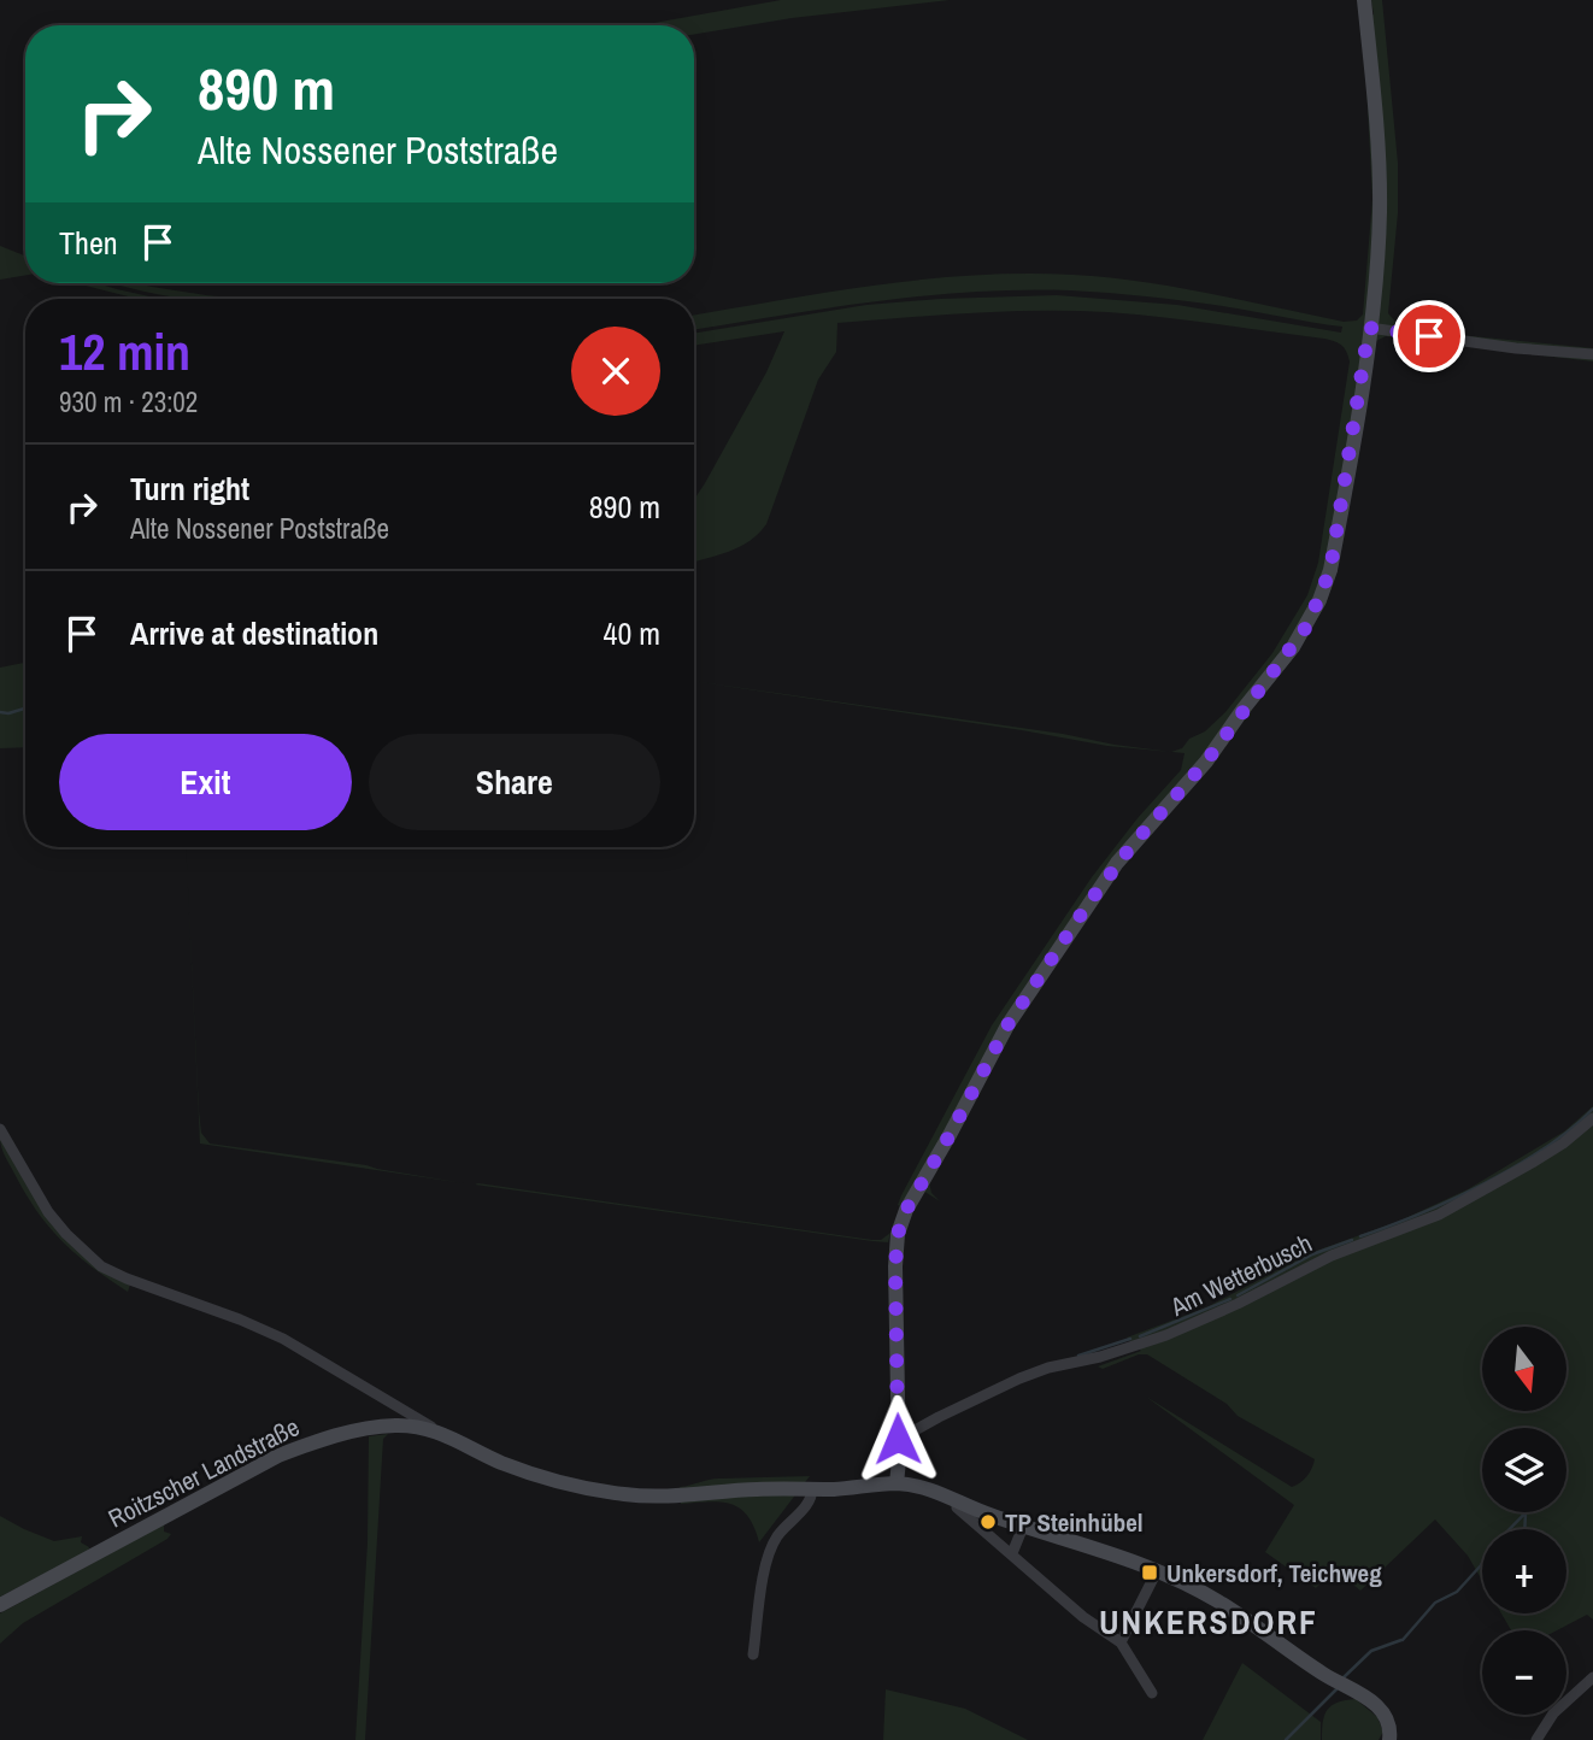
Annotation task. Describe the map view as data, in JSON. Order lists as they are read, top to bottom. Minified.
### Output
{"streets":{"street":["Am Wetterbusch","Roitzscher Landstraße"]},"districts":["UNKERSDORF"],"places":{"other":["TP Steinhübel"],"transit":["Unkersdorf, Teichweg"]},"north":"bottom","page":{"turn":["890 m","Alte Nossener Poststraße"],"then":"Then","heading":["12 min","930 m · 23:02"],"list":[{"name":"Turn right","note":"Alte Nossener Poststraße","value":"890 m"},{"name":"Arrive at destination","value":"40 m"}],"buttons":["Exit","Share"],"map_buttons":["+","−"]}}
